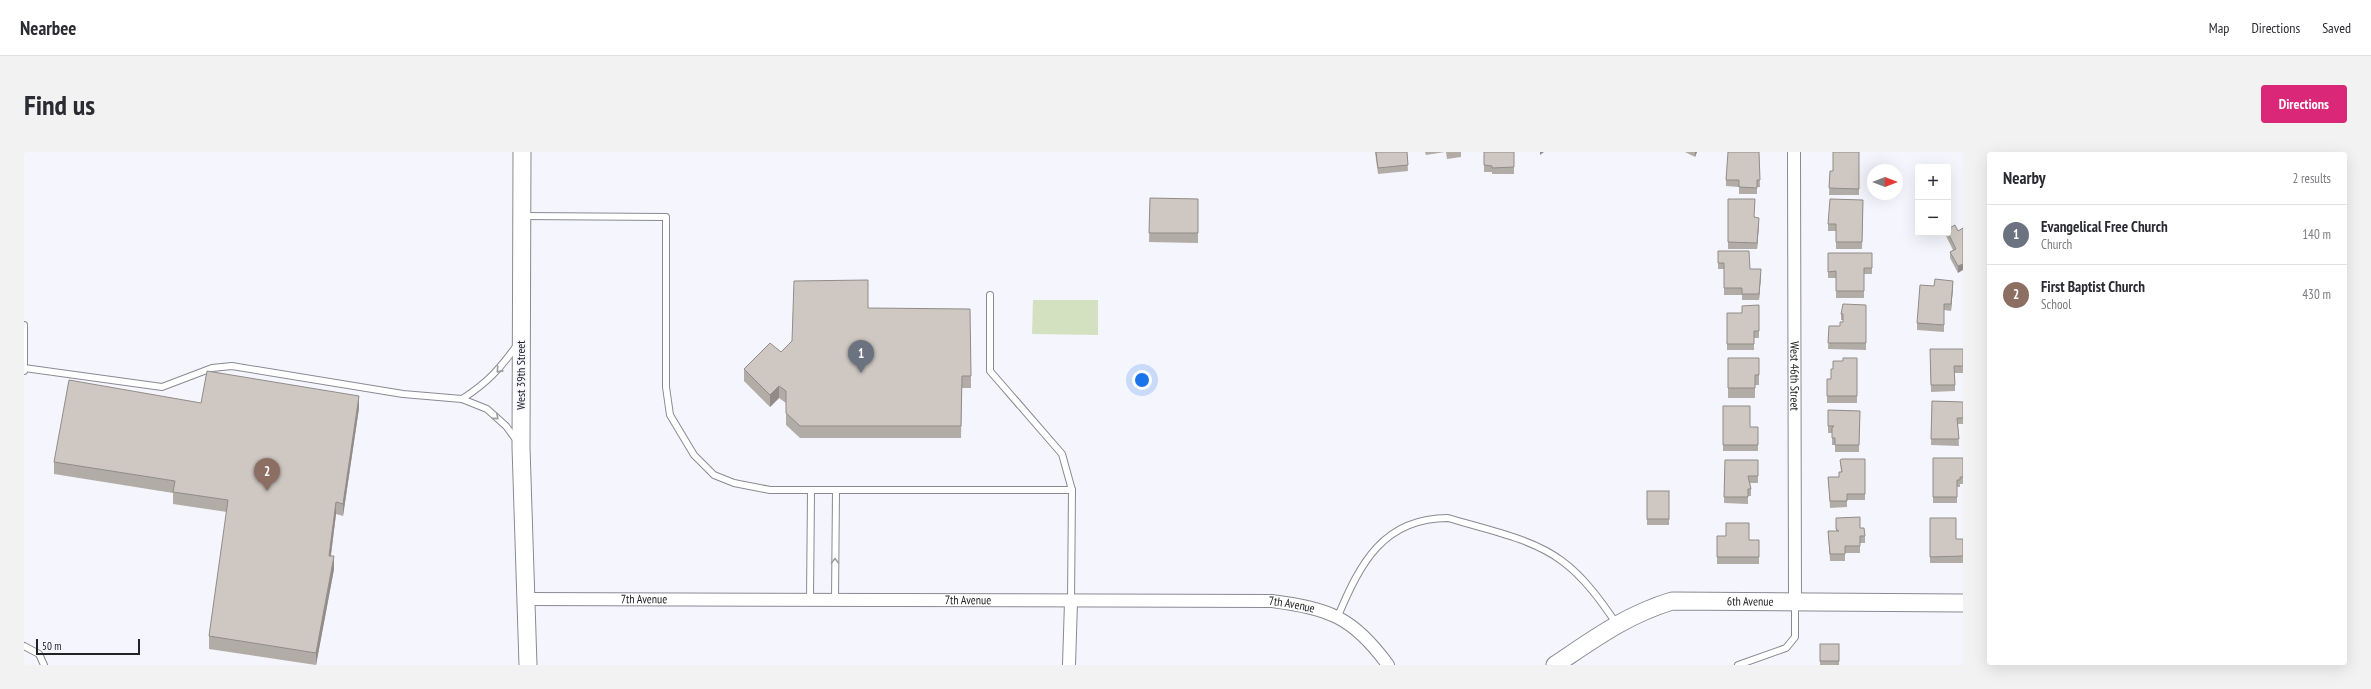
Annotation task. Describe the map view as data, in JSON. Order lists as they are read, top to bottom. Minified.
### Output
{"streets":{"main road":["West 39th Street","6th Avenue"],"street":["West 46th Street","7th Avenue"]},"crossings":[["West 39th Street","7th Avenue"],["West 46th Street","6th Avenue"]],"scale_bar":"50 m","north":"right","page":{"header":"Nearbee","nav":["Map","Directions","Saved"],"buttons":"Directions","title":"Find us","heading":["Nearby","2 results"],"map_buttons":["+","−"],"list":[{"mark":"1","name":"Evangelical Free Church","note":"Church","value":"140 m"},{"mark":"2","name":"First Baptist Church","note":"School","value":"430 m"}],"pins":["1","2"],"scale":"50 m"}}
